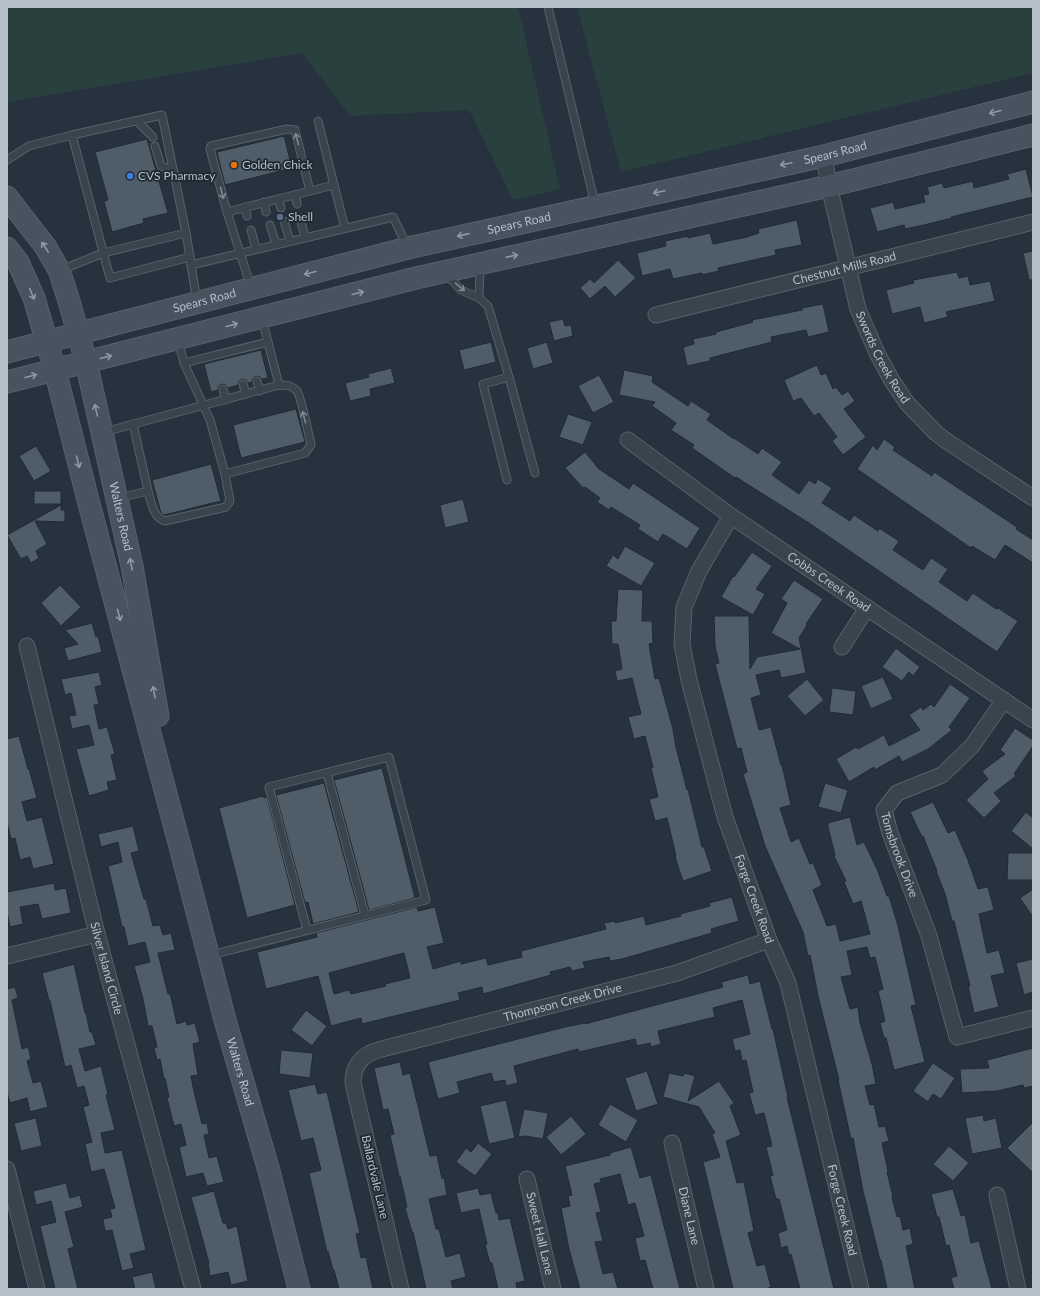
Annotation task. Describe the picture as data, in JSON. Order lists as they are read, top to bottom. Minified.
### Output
{"streets":{"main road":["Spears Road","Walters Road"],"street":["Chestnut Mills Road","Swords Creek Road","Cobbs Creek Road","Tomsbrook Drive","Forge Creek Road","Silver Island Circle","Thompson Creek Drive","Ballardvale Lane","Diane Lane","Sweet Hall Lane"]},"crossings":[["Spears Road","Swords Creek Road"],["Spears Road","Walters Road"],["Chestnut Mills Road","Swords Creek Road"],["Cobbs Creek Road","Tomsbrook Drive"],["Cobbs Creek Road","Forge Creek Road"],["Forge Creek Road","Thompson Creek Drive"],["Thompson Creek Drive","Ballardvale Lane"]],"places":["Golden Chick","CVS Pharmacy","Shell"]}
